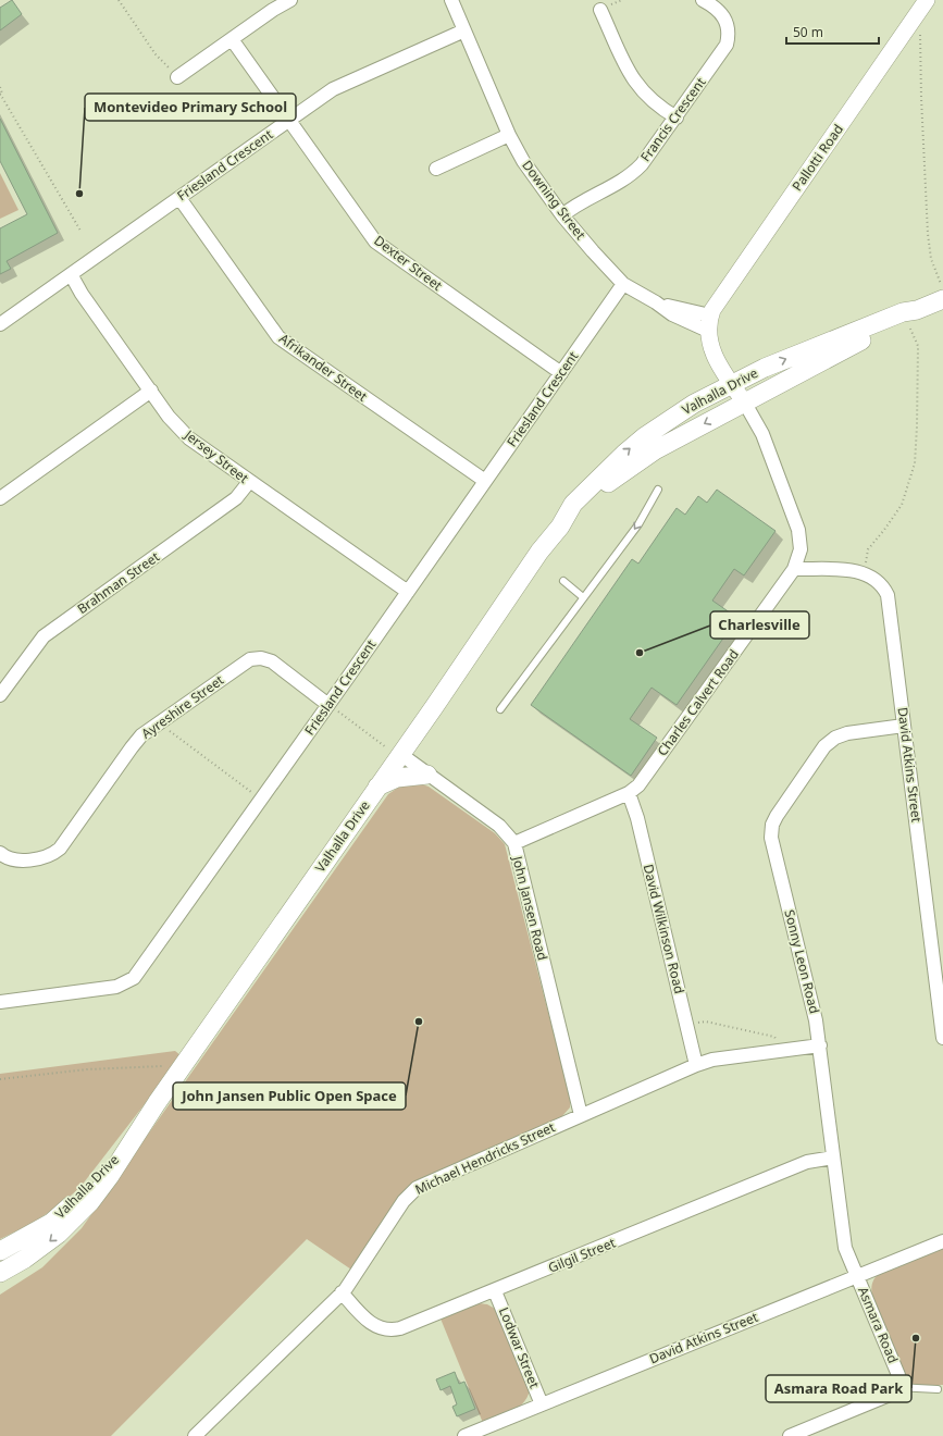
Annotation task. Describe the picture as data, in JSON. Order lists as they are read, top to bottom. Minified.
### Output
{"streets":{"main road":["Valhalla Drive"],"street":["Francis Crescent","Pallotti Road","Friesland Crescent","Downing Street","Dexter Street","Afrikander Street","Jersey Street","Brahman Street","Charles Calvert Road","Ayreshire Street","David Atkins Street","John Jansen Road","David Wilkinson Road","Sonny Leon Road","Michael Hendricks Street","Gilgil Street","Asmara Road","Lodwar Street"]},"crossings":[["Francis Crescent","Downing Street"],["Pallotti Road","Downing Street"],["Friesland Crescent","Downing Street"],["Friesland Crescent","Dexter Street"],["Friesland Crescent","Afrikander Street"],["Friesland Crescent","Jersey Street"],["Friesland Crescent","Ayreshire Street"],["Valhalla Drive","Charles Calvert Road"],["Valhalla Drive","John Jansen Road"],["Jersey Street","Brahman Street"],["Charles Calvert Road","John Jansen Road"],["Charles Calvert Road","David Wilkinson Road"],["David Atkins Street","Sonny Leon Road"],["David Atkins Street","Asmara Road"],["David Atkins Street","Lodwar Street"],["John Jansen Road","Michael Hendricks Street"],["David Wilkinson Road","Michael Hendricks Street"],["Sonny Leon Road","Michael Hendricks Street"],["Sonny Leon Road","Gilgil Street"],["Sonny Leon Road","Asmara Road"],["Michael Hendricks Street","Gilgil Street"],["Gilgil Street","Lodwar Street"]],"places":["Montevideo Primary School","Charlesville","John Jansen Public Open Space","Asmara Road Park"],"scale_bar":"50 m"}
